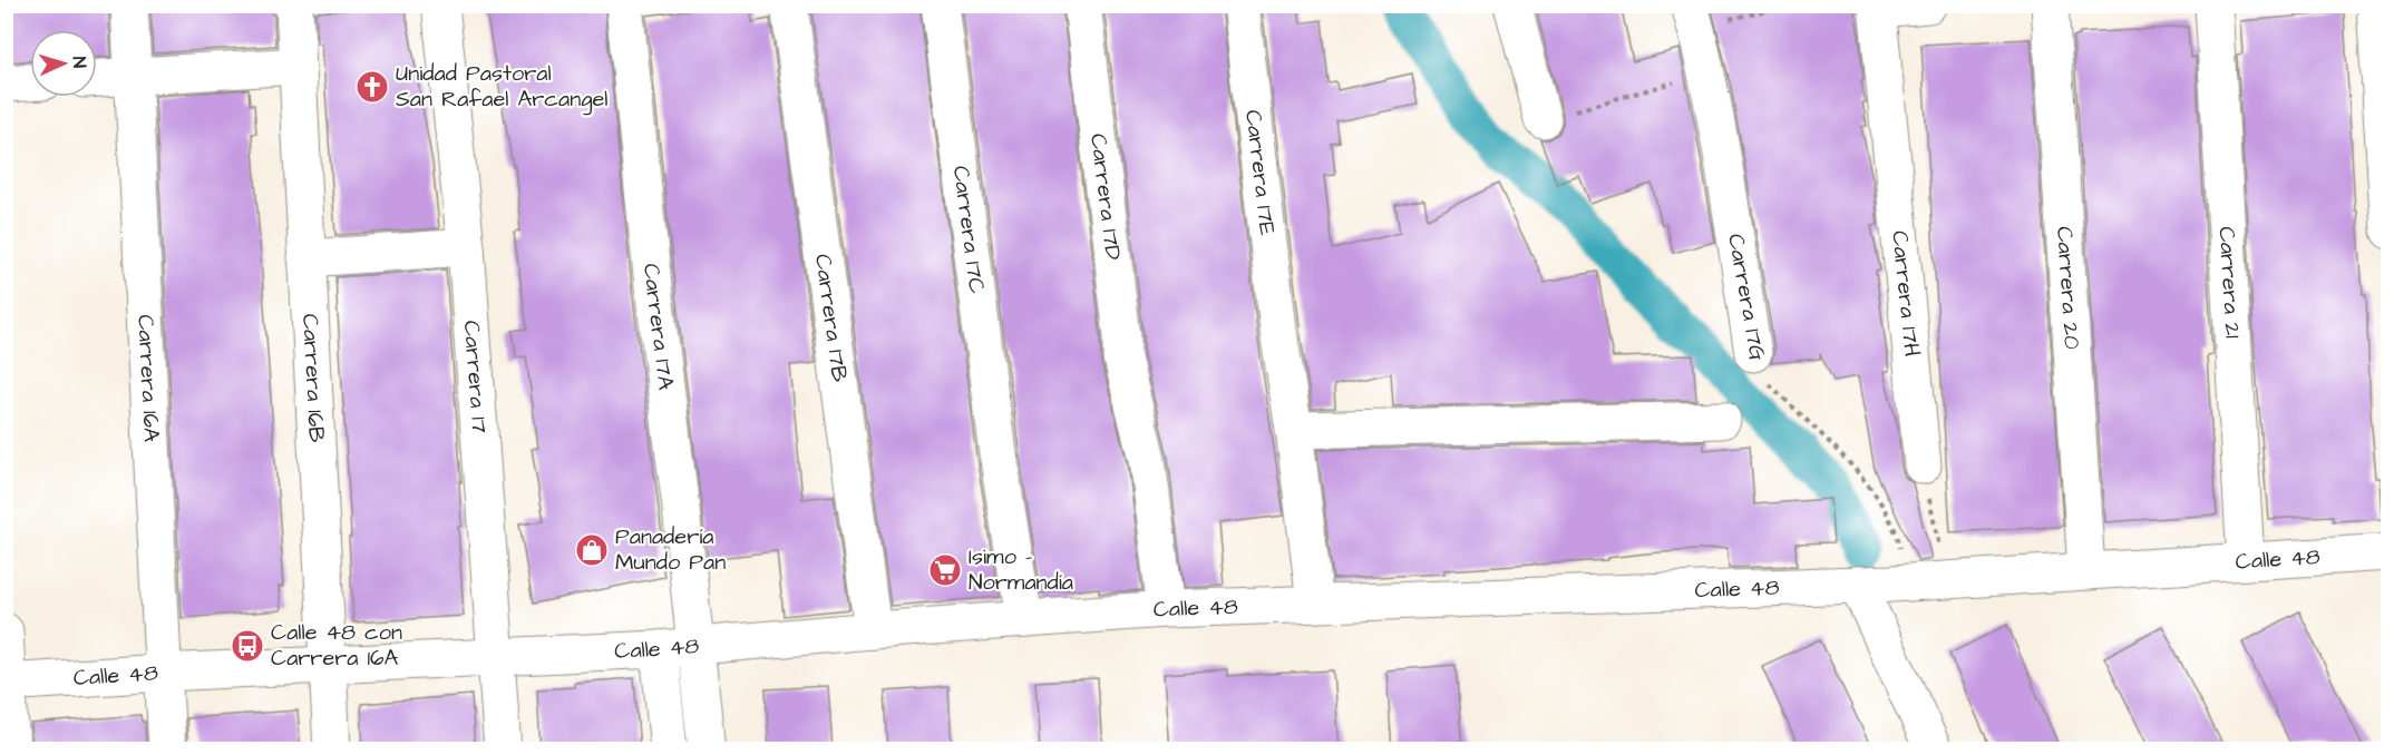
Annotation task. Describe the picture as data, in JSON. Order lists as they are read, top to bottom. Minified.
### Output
{"streets":{"street":["Carrera 17E","Carrera 17D","Carrera 17C","Carrera 21","Carrera 20","Carrera 17H","Carrera 17G","Carrera 17B","Carrera 17A","Carrera 16A","Carrera 16B","Carrera 17","Calle 48"]},"crossings":[["Carrera 17E","Calle 48"],["Carrera 17D","Calle 48"],["Carrera 17C","Calle 48"],["Carrera 21","Calle 48"],["Carrera 20","Calle 48"],["Carrera 17G","Calle 48"],["Carrera 17B","Calle 48"],["Carrera 17A","Calle 48"],["Carrera 16A","Calle 48"],["Carrera 16B","Calle 48"],["Carrera 17","Calle 48"]],"places":{"church":["Unidad Pastoral San Rafael Arcangel"],"shop":["Panadería Mundo Pan"],"supermarket":["Isimo - Normandía"],"bus stop":["Calle 48 con Carrera 16A"]},"north":"right"}
